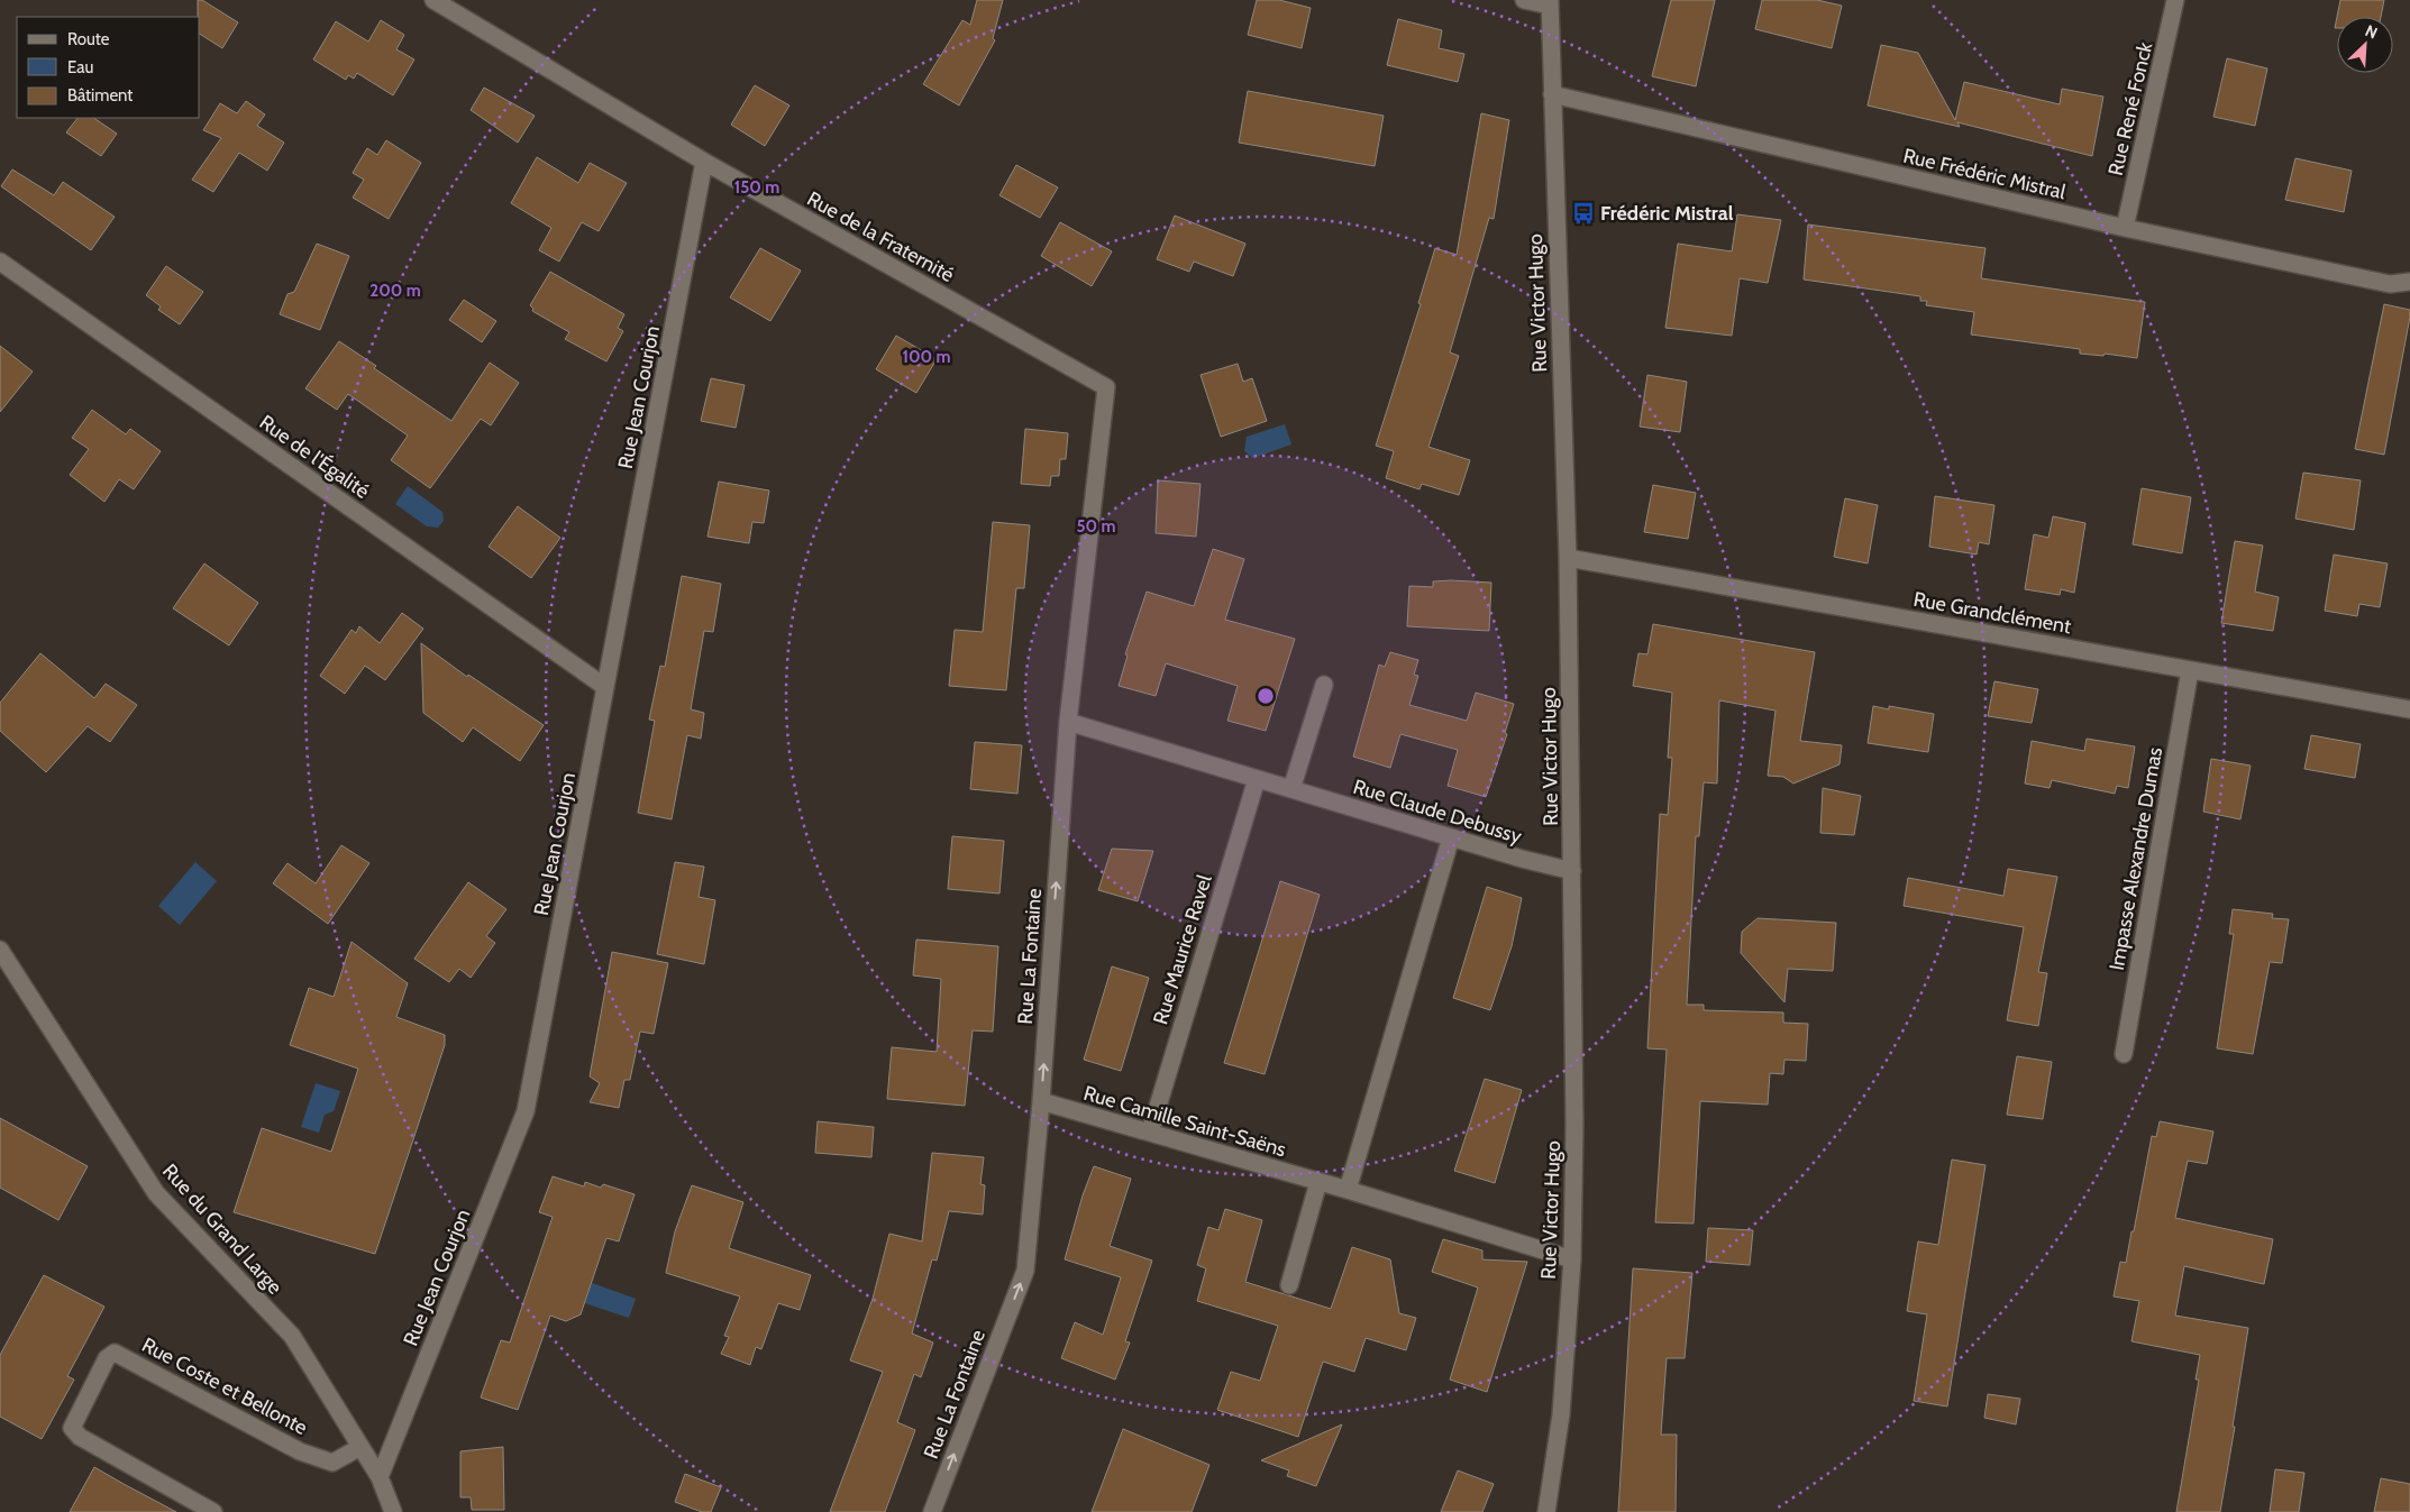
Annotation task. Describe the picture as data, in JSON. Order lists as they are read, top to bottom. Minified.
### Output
{"streets":{"street":["Rue René Fonck","Rue Frédéric Mistral","Rue de la Fraternité","Rue Victor Hugo","Rue Jean Courjon","Rue de l'Égalité","Rue Grandclément","Rue Claude Debussy","Impasse Alexandre Dumas","Rue Maurice Ravel","Rue La Fontaine","Rue Camille Saint-Saëns","Rue du Grand Large","Rue Coste et Bellonte"]},"crossings":[["Rue René Fonck","Rue Frédéric Mistral"],["Rue Frédéric Mistral","Rue Victor Hugo"],["Rue de la Fraternité","Rue Jean Courjon"],["Rue de la Fraternité","Rue La Fontaine"],["Rue Victor Hugo","Rue Grandclément"],["Rue Victor Hugo","Rue Claude Debussy"],["Rue Victor Hugo","Rue Camille Saint-Saëns"],["Rue Jean Courjon","Rue de l'Égalité"],["Rue Jean Courjon","Rue du Grand Large"],["Rue Grandclément","Impasse Alexandre Dumas"],["Rue Claude Debussy","Rue Maurice Ravel"],["Rue Claude Debussy","Rue La Fontaine"],["Rue Maurice Ravel","Rue Camille Saint-Saëns"],["Rue La Fontaine","Rue Camille Saint-Saëns"],["Rue du Grand Large","Rue Coste et Bellonte"]],"one_way":["Rue La Fontaine"],"places":{"bus stop":["Frédéric Mistral"]},"legend":["Route","Eau","Bâtiment"],"north":"top right","rings":["150 m","200 m","100 m","50 m"]}
